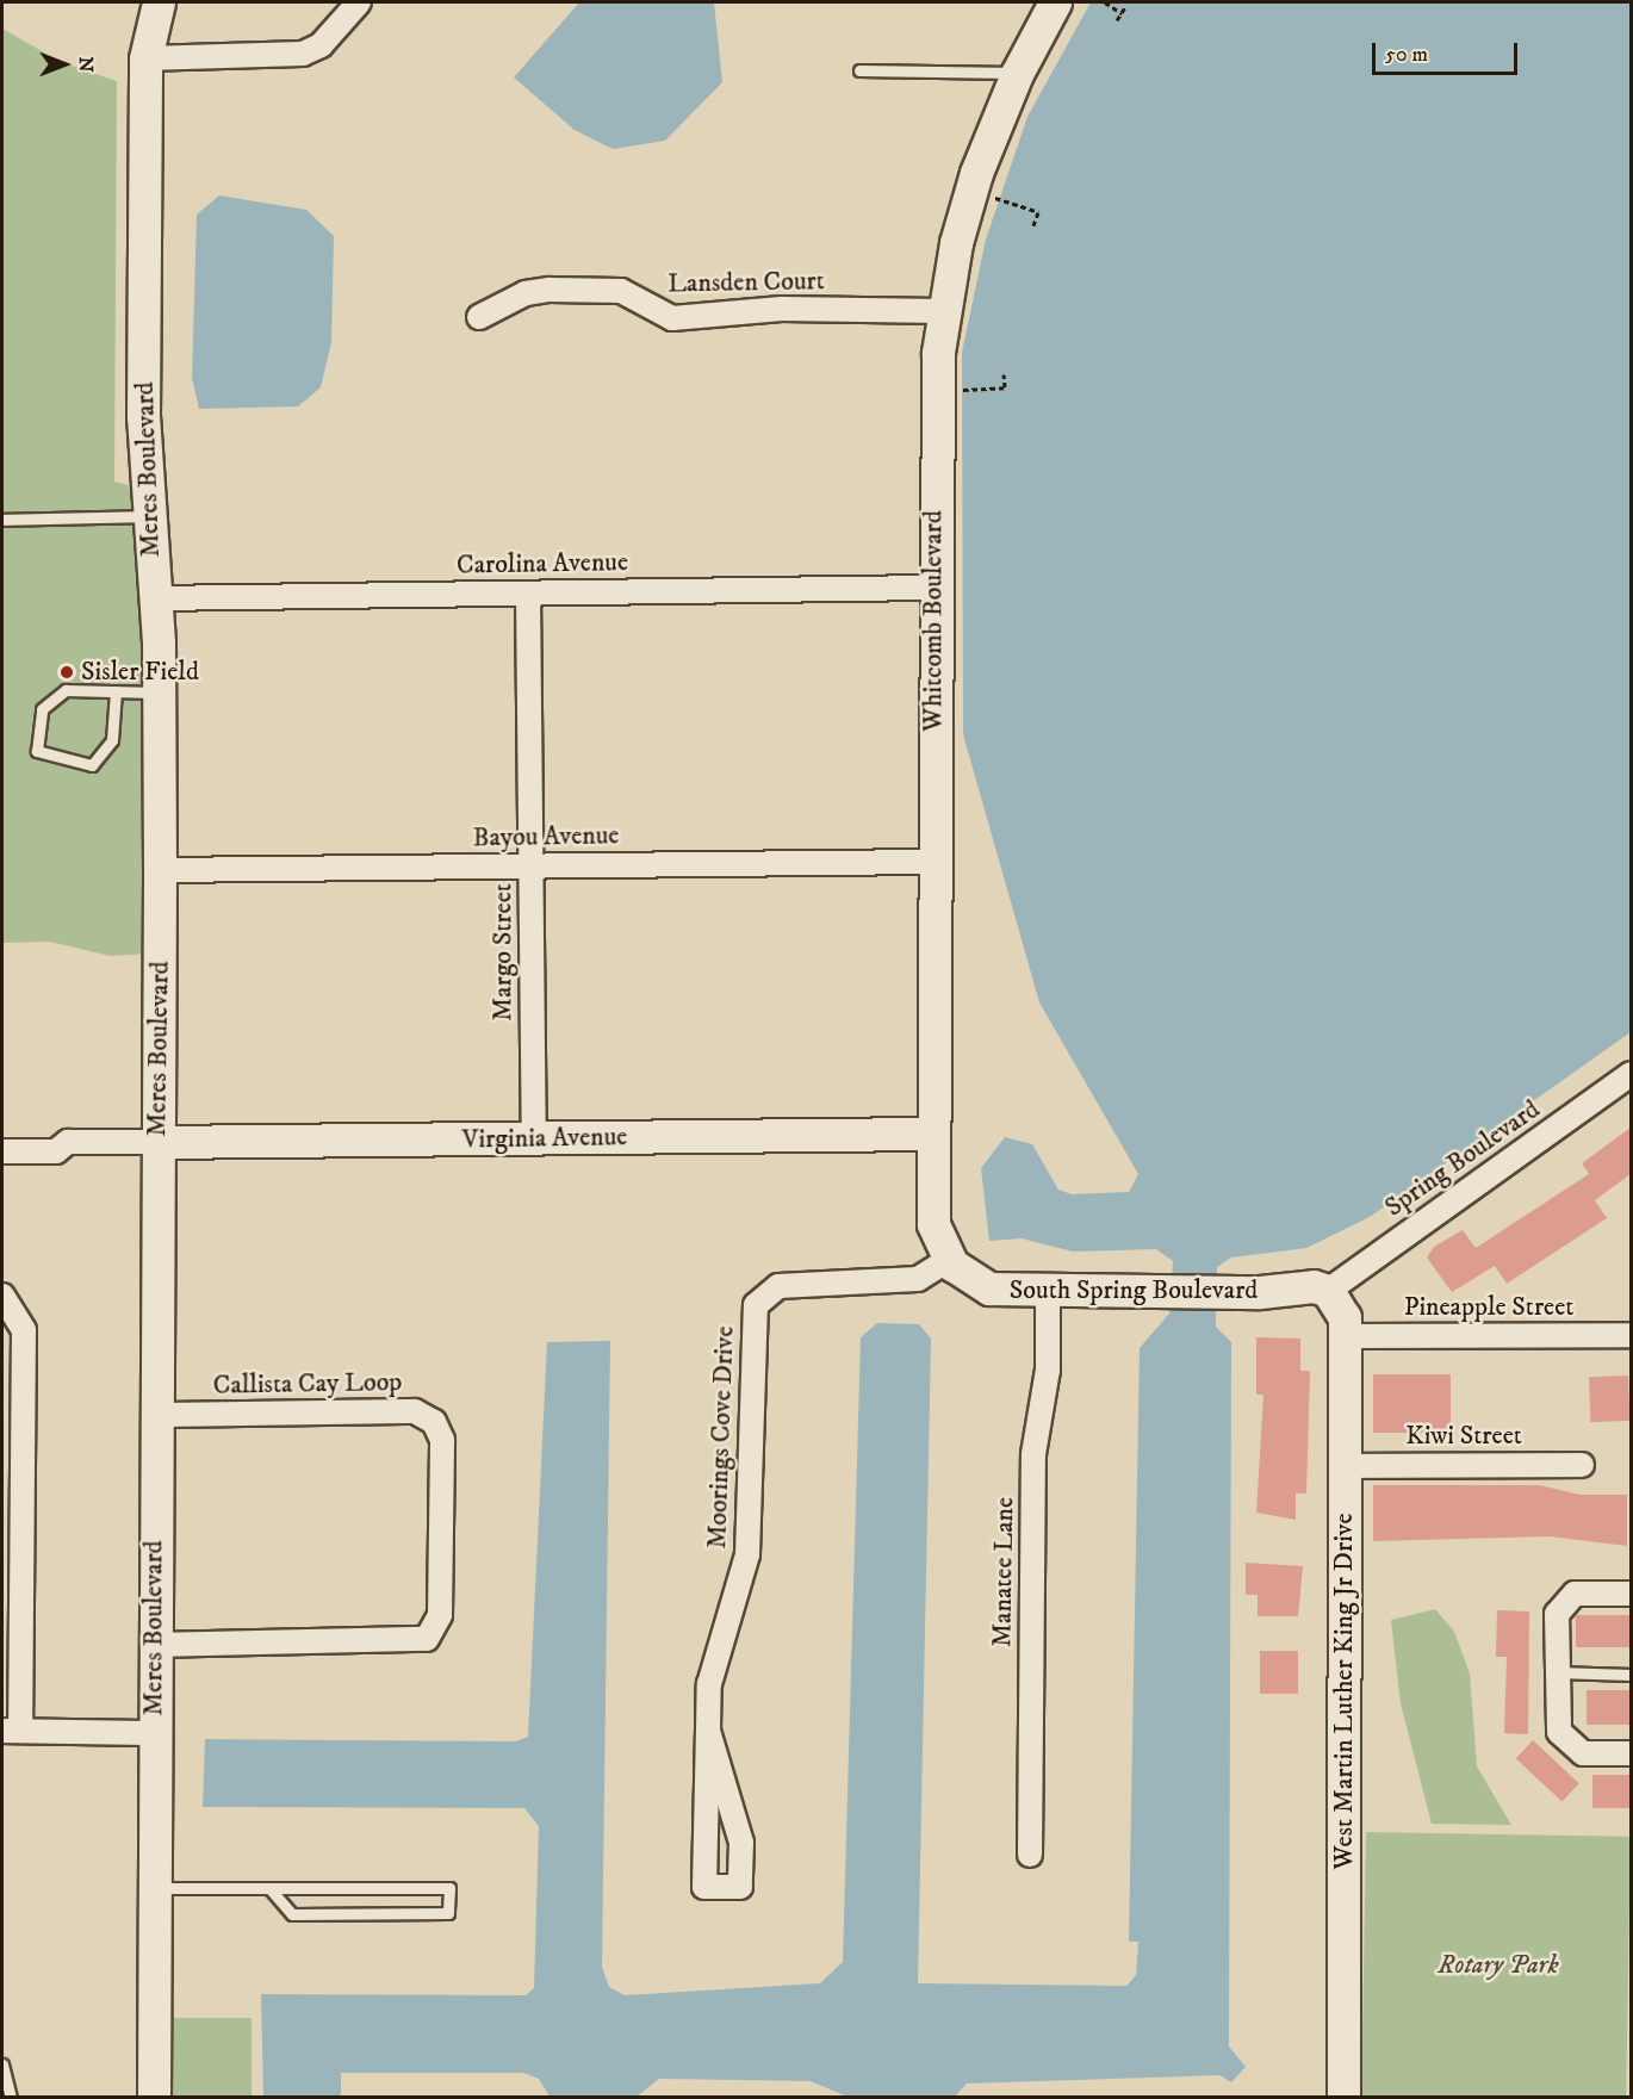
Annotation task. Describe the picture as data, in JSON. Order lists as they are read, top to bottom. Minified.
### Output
{"streets":{"street":["Lansden Court","Meres Boulevard","Carolina Avenue","Whitcomb Boulevard","Bayou Avenue","Margo Street","Virginia Avenue","Spring Boulevard","South Spring Boulevard","Pineapple Street","Callista Cay Loop","Kiwi Street","Moorings Cove Drive","Manatee Lane","West Martin Luther King Jr Drive"]},"crossings":[["Lansden Court","Whitcomb Boulevard"],["Meres Boulevard","Carolina Avenue"],["Meres Boulevard","Bayou Avenue"],["Meres Boulevard","Virginia Avenue"],["Meres Boulevard","Callista Cay Loop"],["Carolina Avenue","Whitcomb Boulevard"],["Carolina Avenue","Margo Street"],["Whitcomb Boulevard","Bayou Avenue"],["Whitcomb Boulevard","Virginia Avenue"],["Whitcomb Boulevard","South Spring Boulevard"],["Whitcomb Boulevard","Moorings Cove Drive"],["Bayou Avenue","Margo Street"],["Margo Street","Virginia Avenue"],["Spring Boulevard","South Spring Boulevard"],["Spring Boulevard","West Martin Luther King Jr Drive"],["South Spring Boulevard","Moorings Cove Drive"],["South Spring Boulevard","Manatee Lane"],["South Spring Boulevard","West Martin Luther King Jr Drive"],["Pineapple Street","West Martin Luther King Jr Drive"],["Kiwi Street","West Martin Luther King Jr Drive"]],"parks":["Rotary Park"],"places":["Sisler Field"],"scale_bar":"50 m","north":"right"}
